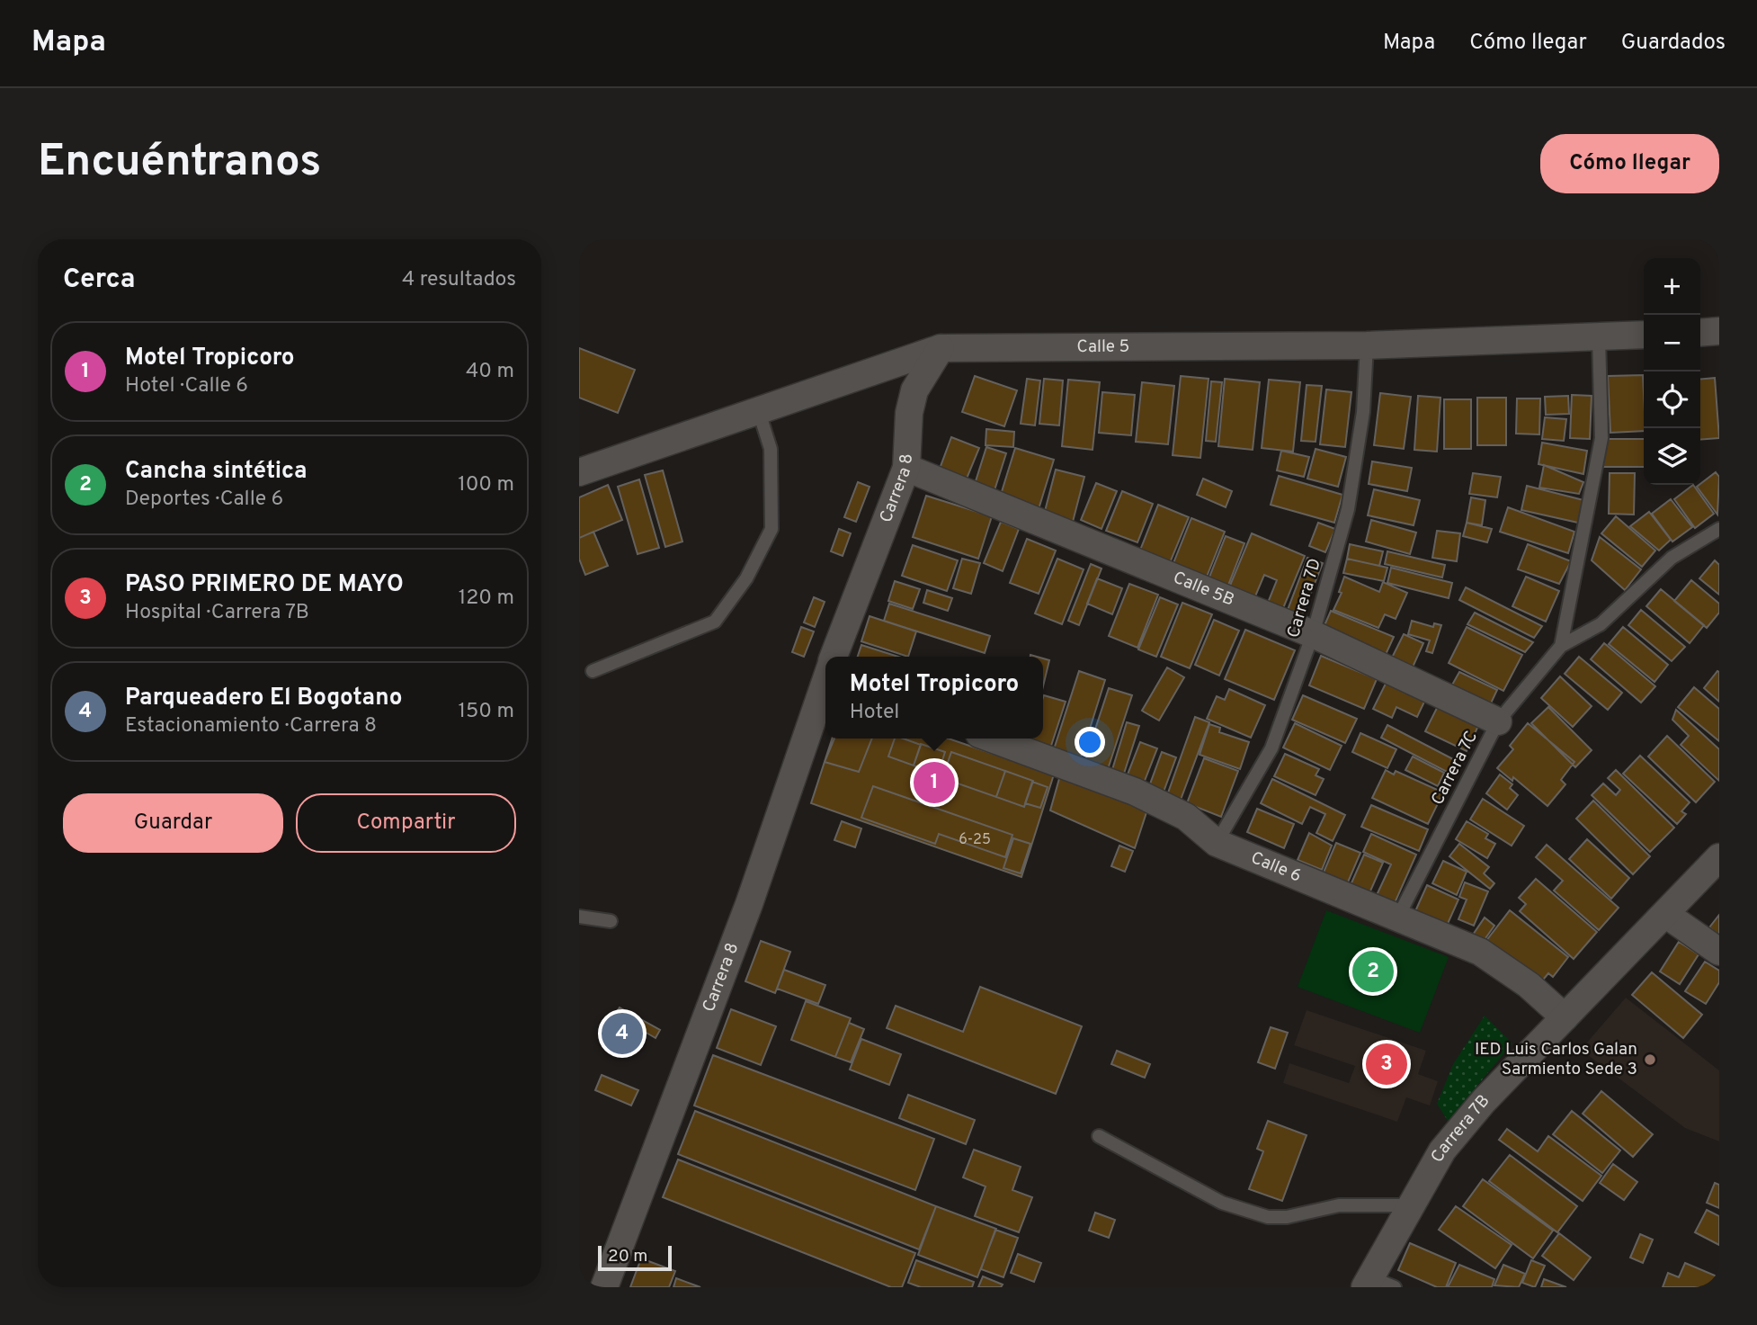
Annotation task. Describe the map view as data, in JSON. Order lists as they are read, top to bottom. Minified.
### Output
{"streets":{"street":["Calle 5","Carrera 8","Calle 5B","Calle 6","Carrera 7B"],"lane":["Carrera 7D","Carrera 7C"]},"crossings":[["Calle 5","Carrera 8"],["Calle 5","Carrera 7D"],["Calle 5","Carrera 7C"],["Carrera 8","Calle 5B"],["Calle 5B","Carrera 7D"],["Calle 5B","Carrera 7C"],["Carrera 7D","Calle 6"],["Carrera 7C","Calle 6"],["Calle 6","Carrera 7B"]],"places":["IED Luis Carlos Galan Sarmiento Sede 3"],"house_numbers":["6-25"],"scale_bar":"20 m","page":{"header":"Mapa","nav":["Mapa","Cómo llegar","Guardados"],"buttons":["Cómo llegar",["Guardar","Compartir"]],"title":"Encuéntranos","heading":["Cerca","4 resultados"],"map_buttons":["+","−"],"list":[{"mark":"1","name":"Motel Tropicoro","note":"Hotel · Calle 6","value":"40 m"},{"mark":"2","name":"Cancha sintética","note":"Deportes · Calle 6","value":"100 m"},{"mark":"3","name":"PASO PRIMERO DE MAYO","note":"Hospital · Carrera 7B","value":"120 m"},{"mark":"4","name":"Parqueadero El Bogotano","note":"Estacionamiento · Carrera 8","value":"150 m"}],"popup":["Motel Tropicoro","Hotel"],"pins":["1","2","4","3"],"scale":"20 m"}}
